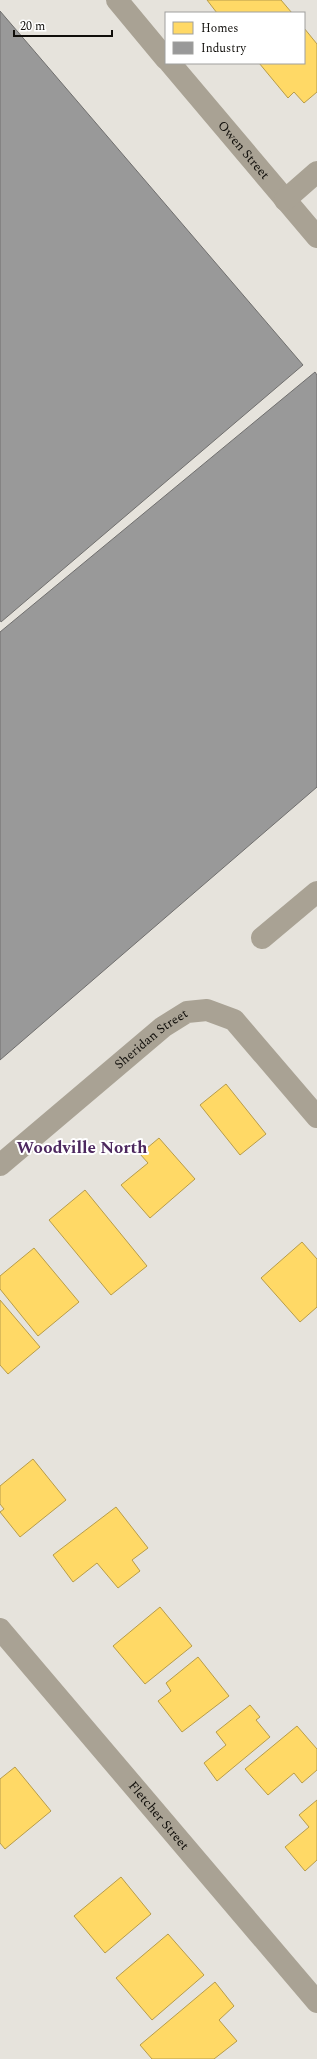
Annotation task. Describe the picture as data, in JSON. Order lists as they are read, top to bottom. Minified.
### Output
{"streets":{"street":["Owen Street","Sheridan Street","Fletcher Street"]},"districts":["Woodville North"],"legend":["Homes","Industry"],"scale_bar":"20 m"}
